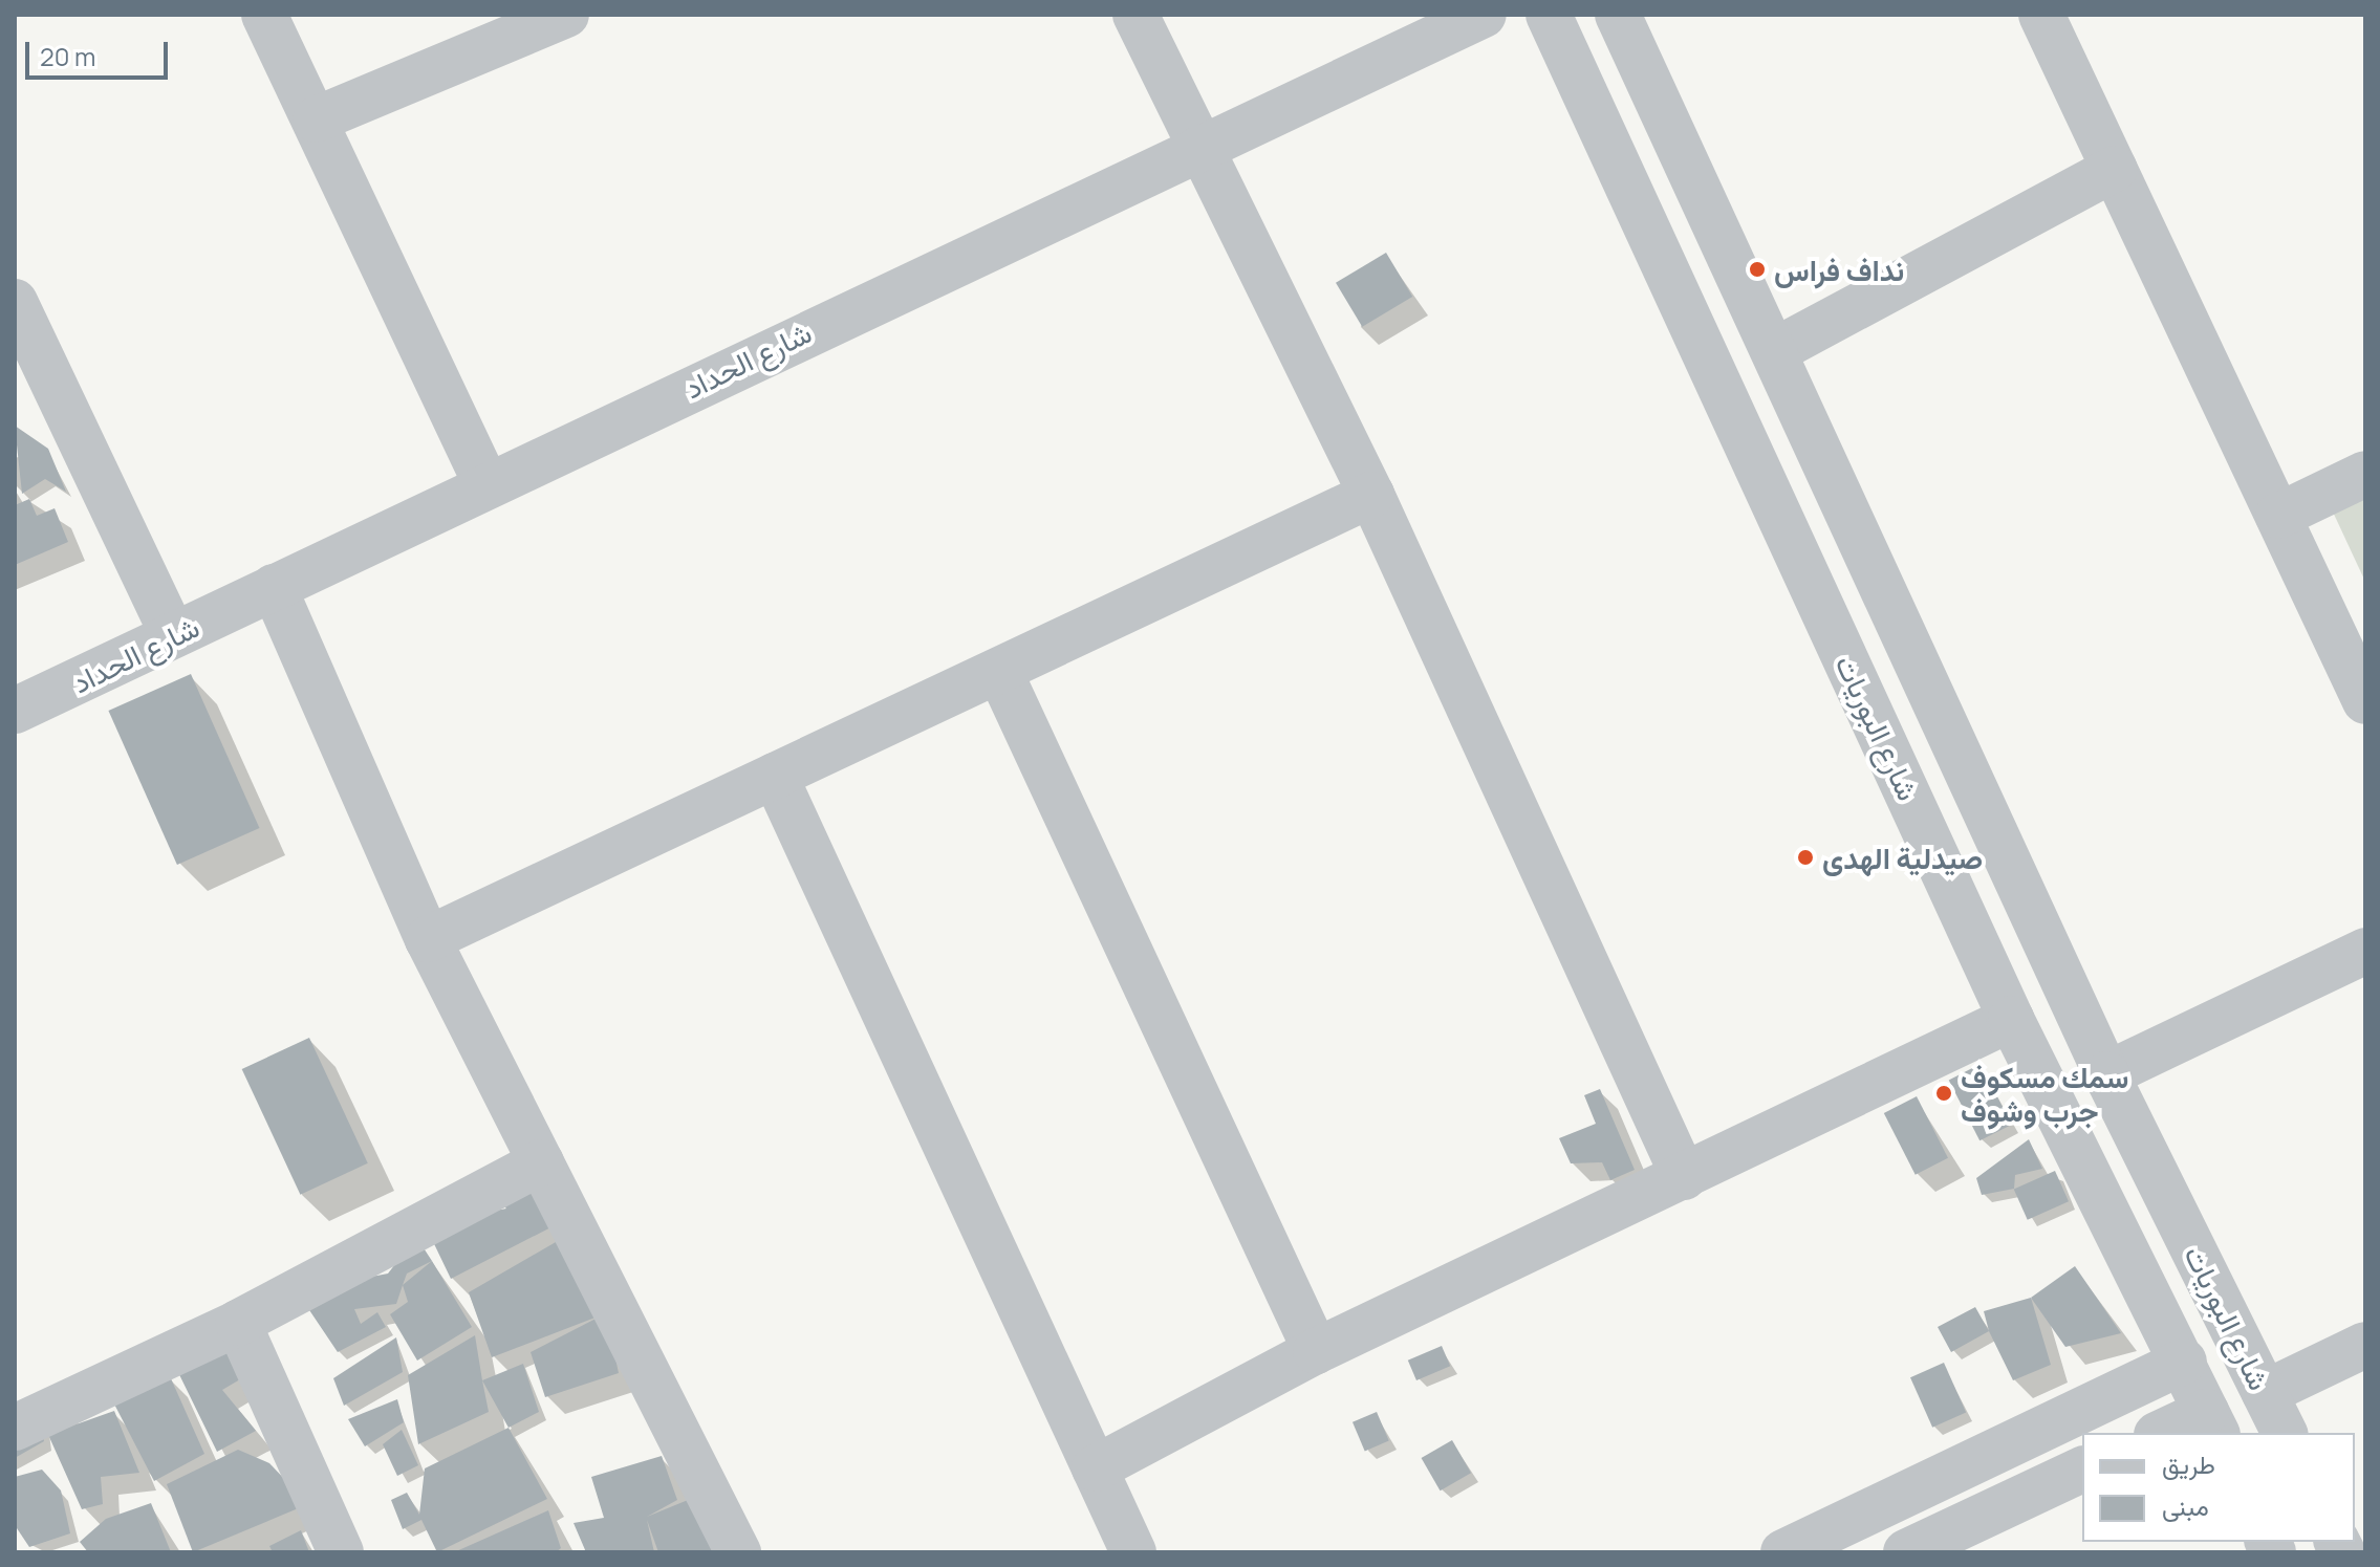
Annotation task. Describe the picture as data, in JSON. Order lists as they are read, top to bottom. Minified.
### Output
{"streets":{"street":["شارع الحداد","شارع البوريات"]},"places":["نداف فراس","صيدلية الهدى","سمك مسكوف جرب وشوف"],"legend":["طريق","مبنى"],"scale_bar":"20 m"}
